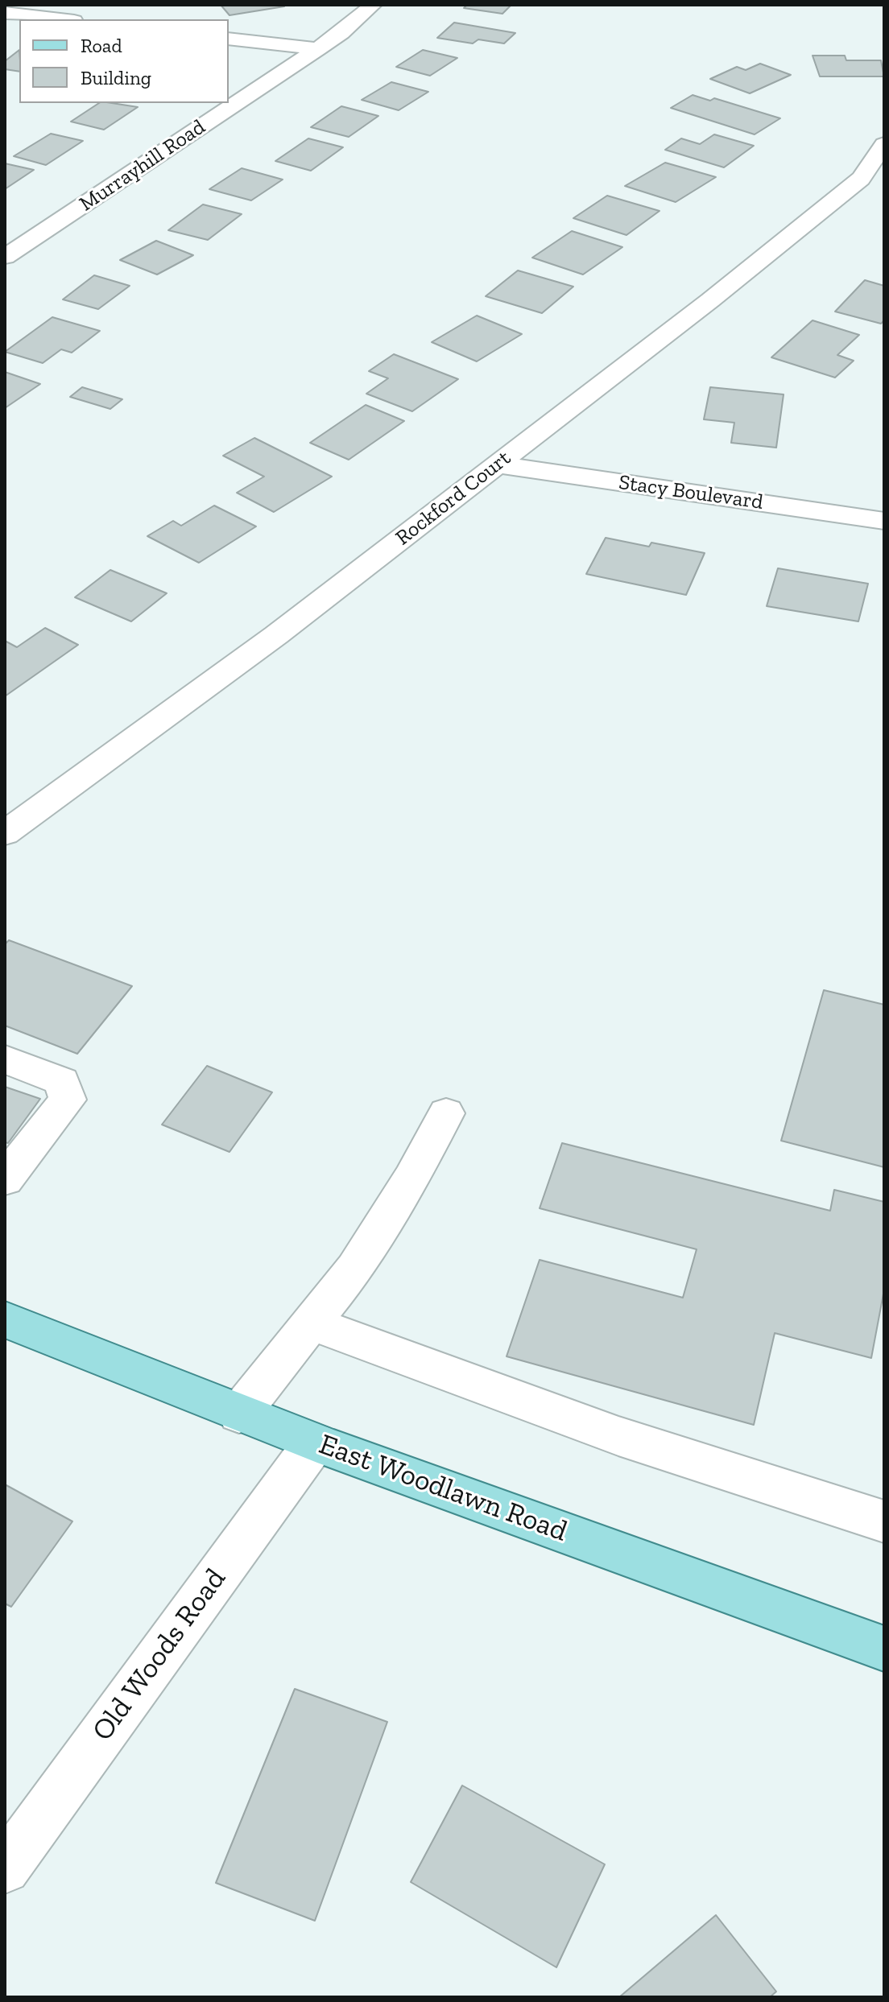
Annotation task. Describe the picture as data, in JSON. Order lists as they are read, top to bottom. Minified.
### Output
{"streets":{"main road":["East Woodlawn Road"],"street":["Murrayhill Road","Stacy Boulevard","Rockford Court","Old Woods Road"]},"crossings":[["Stacy Boulevard","Rockford Court"],["East Woodlawn Road","Old Woods Road"]],"legend":["Road","Building"]}
